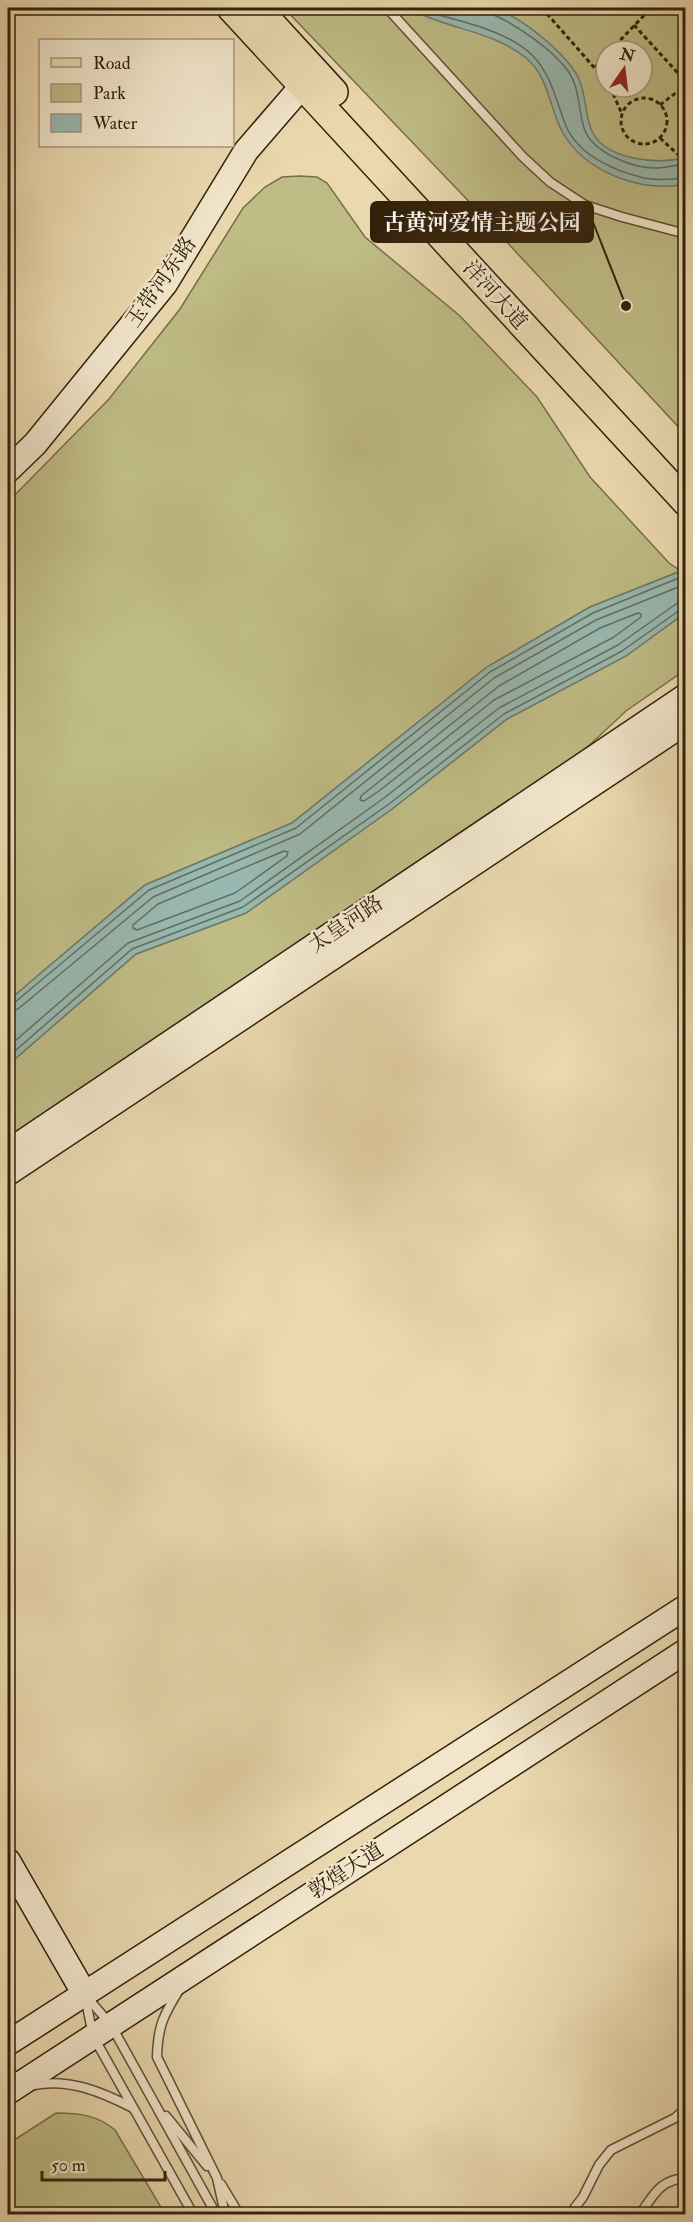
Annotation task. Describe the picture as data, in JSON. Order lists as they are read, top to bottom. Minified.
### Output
{"streets":{"main road":["洋河大道"],"street":["玉带河东路","太皇河路","敦煌大道"]},"crossings":[["玉带河东路","洋河大道"]],"places":["古黄河爱情主题公园"],"legend":["Road","Park","Water"],"scale_bar":"50 m","north":"top"}
